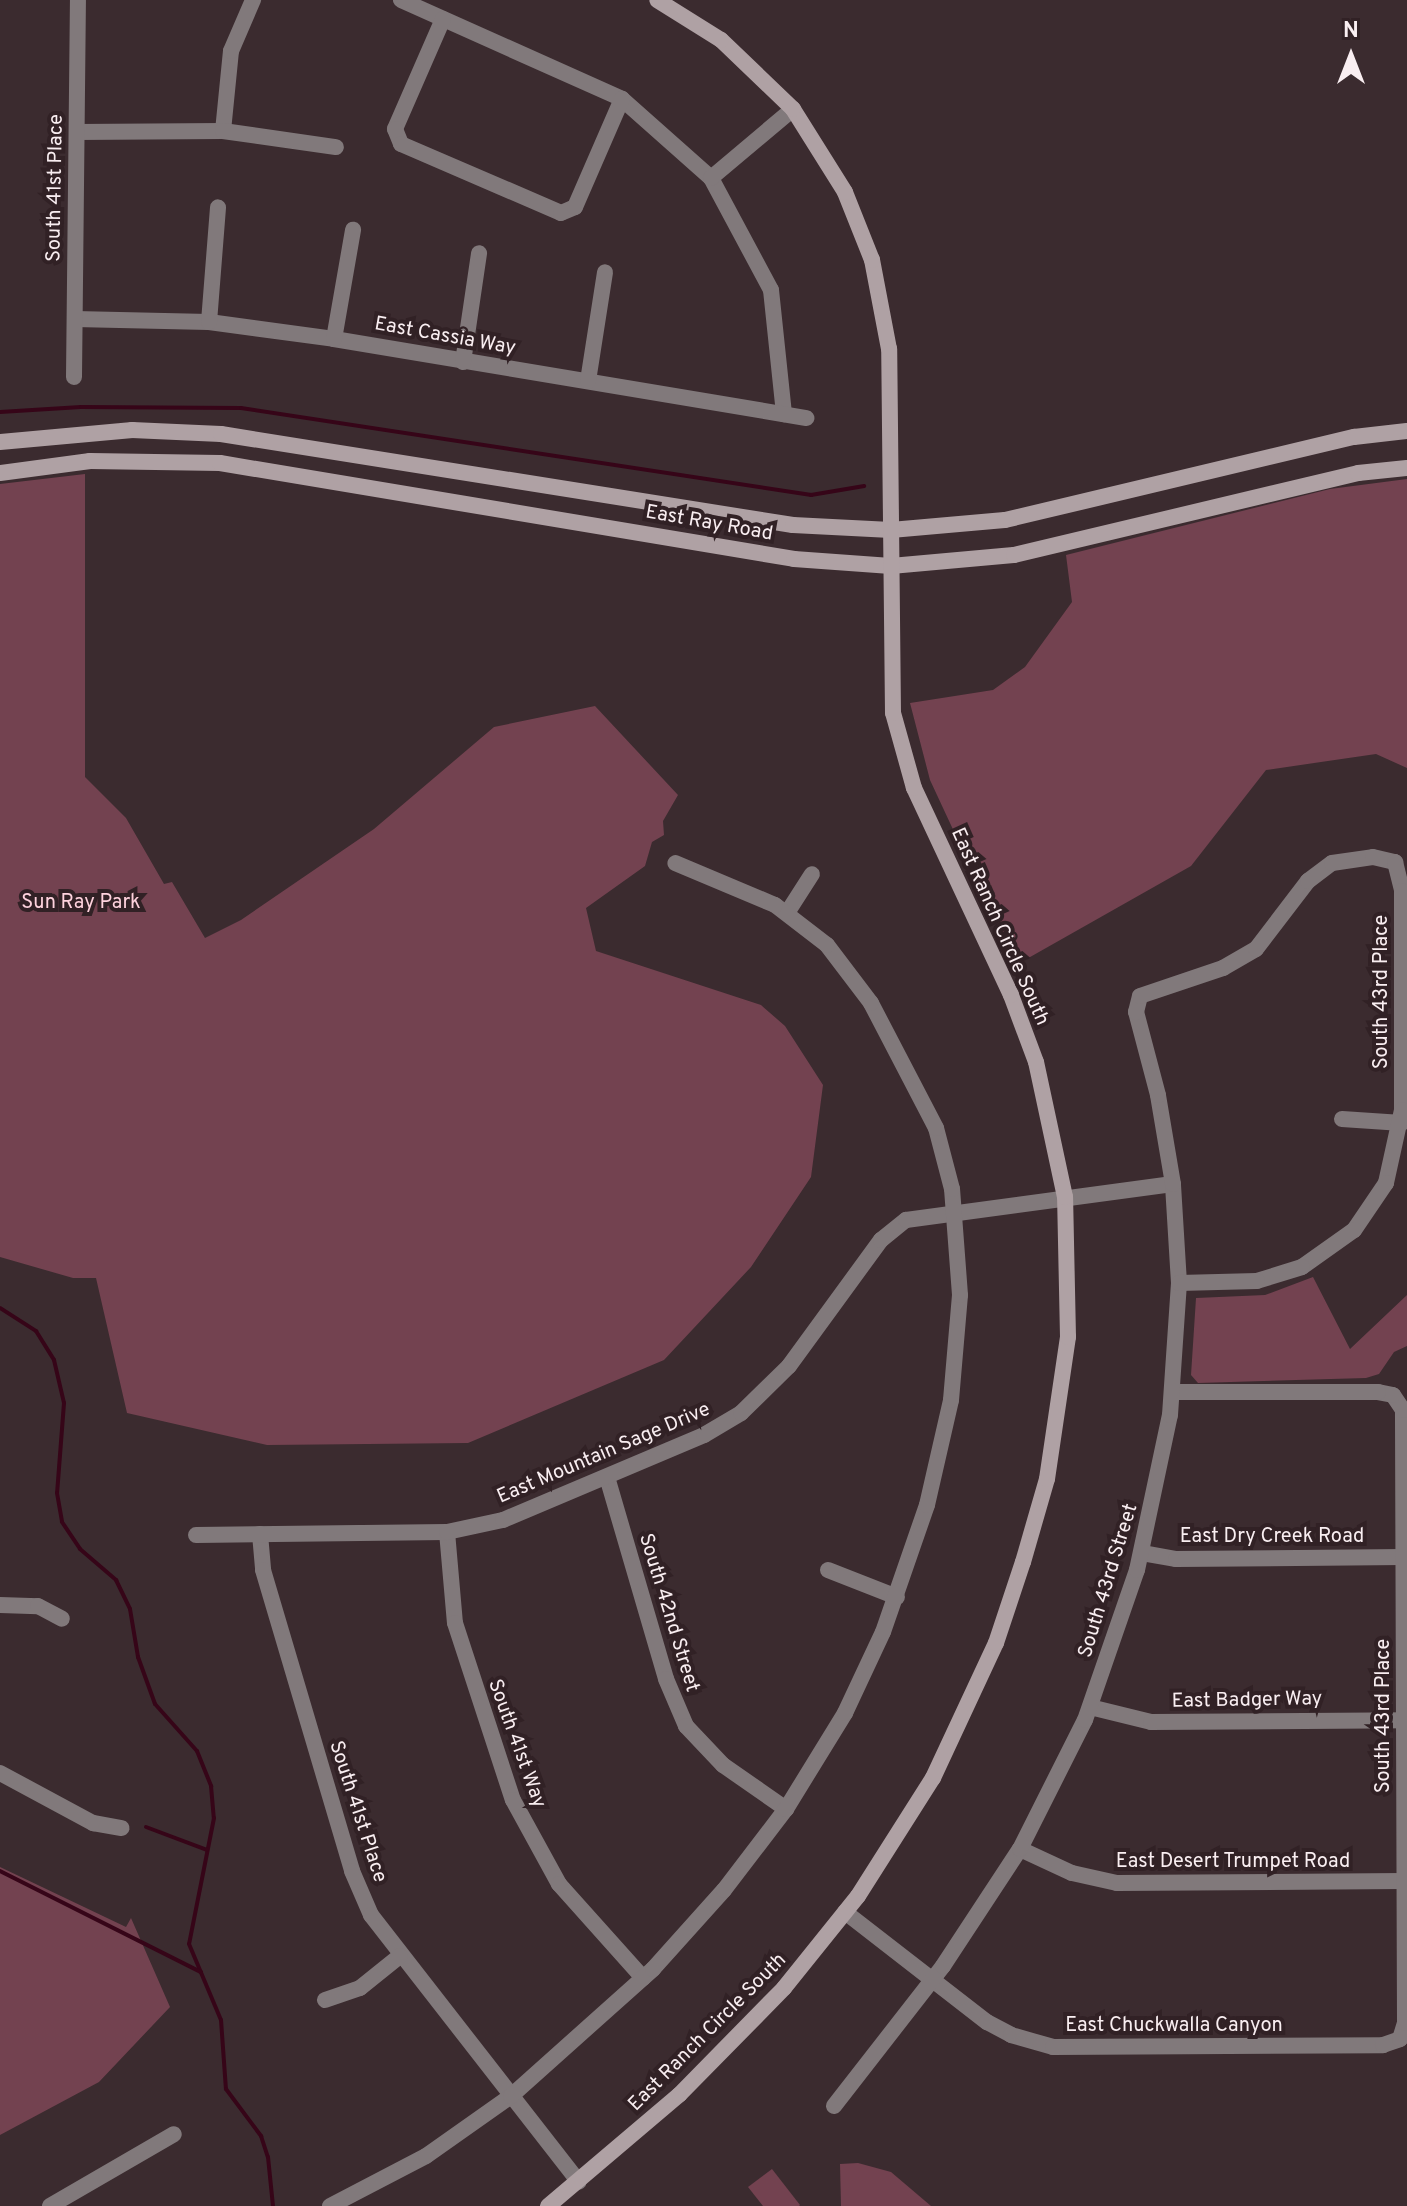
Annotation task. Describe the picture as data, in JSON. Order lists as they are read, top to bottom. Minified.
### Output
{"streets":{"main road":["East Ray Road","East Ranch Circle South"],"street":["South 41st Place","East Cassia Way","South 43rd Place","East Mountain Sage Drive","East Dry Creek Road","South 43rd Street","South 42nd Street","East Badger Way","South 41st Way","East Desert Trumpet Road","East Chuckwalla Canyon"]},"crossings":[["South 41st Place","East Cassia Way"],["South 41st Place","East Ranch Circle South"],["South 41st Place","East Mountain Sage Drive"],["East Ray Road","East Ranch Circle South"],["East Ranch Circle South","East Mountain Sage Drive"],["East Ranch Circle South","East Chuckwalla Canyon"],["South 43rd Place","East Dry Creek Road"],["South 43rd Place","South 43rd Street"],["South 43rd Place","East Badger Way"],["South 43rd Place","East Desert Trumpet Road"],["South 43rd Place","East Chuckwalla Canyon"],["East Mountain Sage Drive","South 43rd Street"],["East Mountain Sage Drive","South 42nd Street"],["East Mountain Sage Drive","South 41st Way"],["East Dry Creek Road","South 43rd Street"],["South 43rd Street","East Badger Way"],["South 43rd Street","East Desert Trumpet Road"],["South 43rd Street","East Chuckwalla Canyon"]],"parks":["Sun Ray Park"],"north":"top"}
